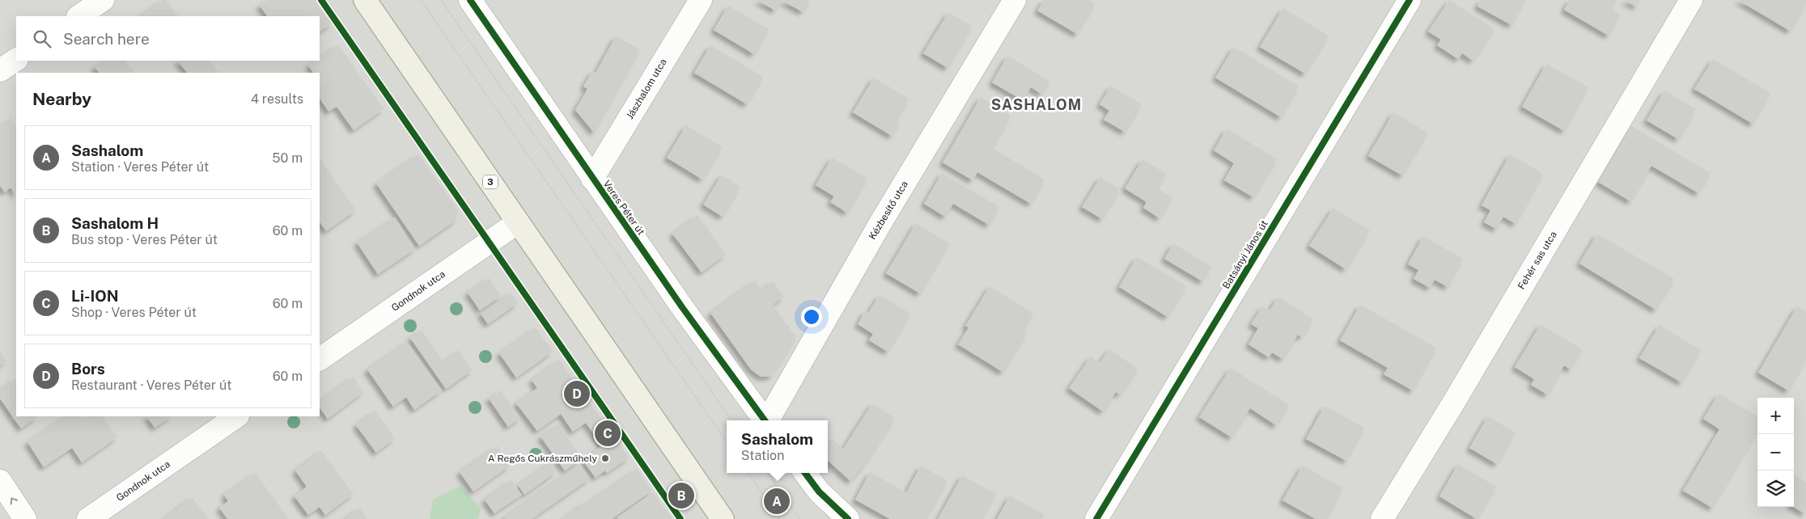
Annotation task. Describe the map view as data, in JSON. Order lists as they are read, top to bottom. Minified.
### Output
{"streets":{"main road":["3"],"street":["Jászhalom utca","Veres Péter út","Kézbesítő utca","Batsányi János út","Fehér sas utca","Gondnok utca"]},"crossings":[["Jászhalom utca","Veres Péter út"],["3","Gondnok utca"]],"districts":["SASHALOM"],"places":["A Regős Cukrászműhely"],"page":{"search":"Search here","heading":["Nearby","4 results"],"list":[{"mark":"A","name":"Sashalom","note":"Station · Veres Péter út","value":"50 m"},{"mark":"B","name":"Sashalom H","note":"Bus stop · Veres Péter út","value":"60 m"},{"mark":"C","name":"Li-ION","note":"Shop · Veres Péter út","value":"60 m"},{"mark":"D","name":"Bors","note":"Restaurant · Veres Péter út","value":"60 m"}],"pins":["D","C","B","A"],"map_buttons":["+","−"],"popup":["Sashalom","Station"]}}
